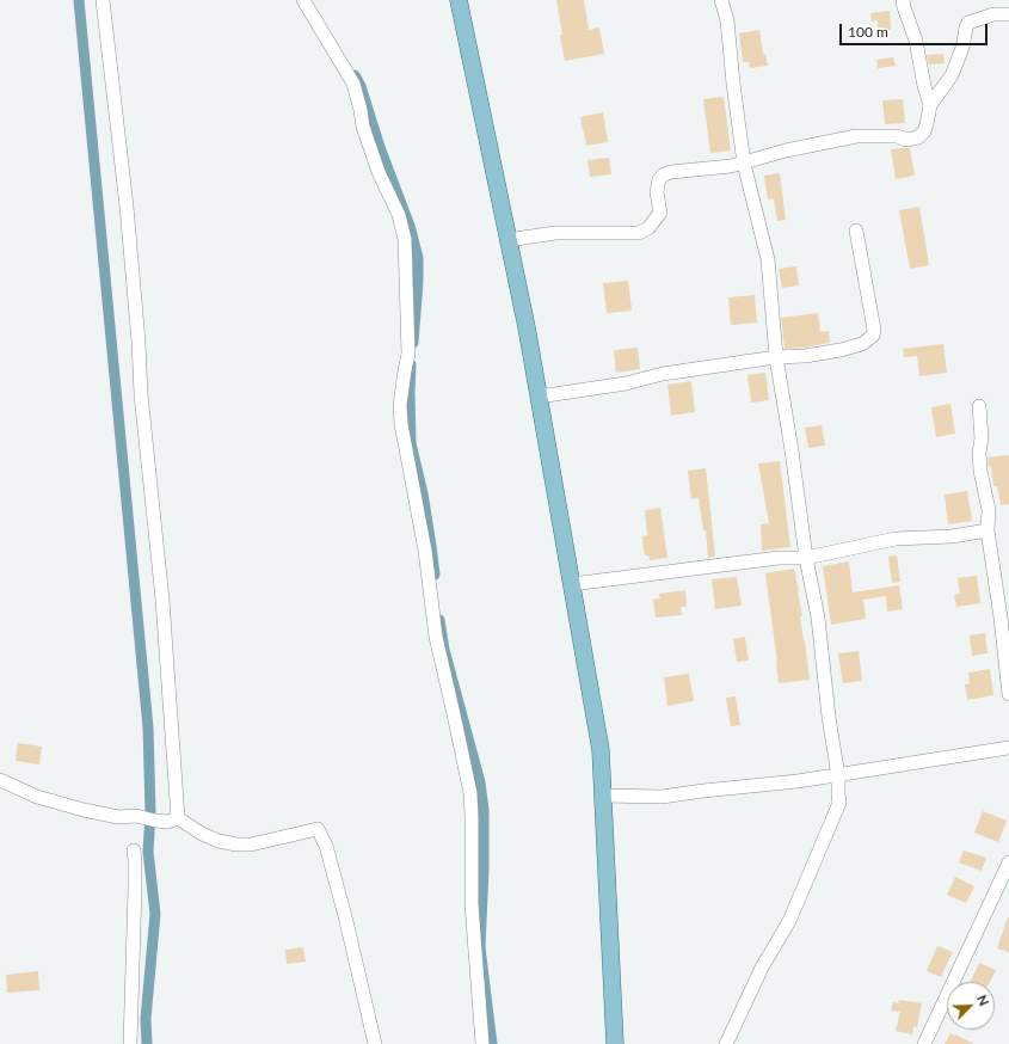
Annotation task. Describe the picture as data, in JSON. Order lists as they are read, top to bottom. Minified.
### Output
{"scale_bar":"100 m","north":"top right"}
